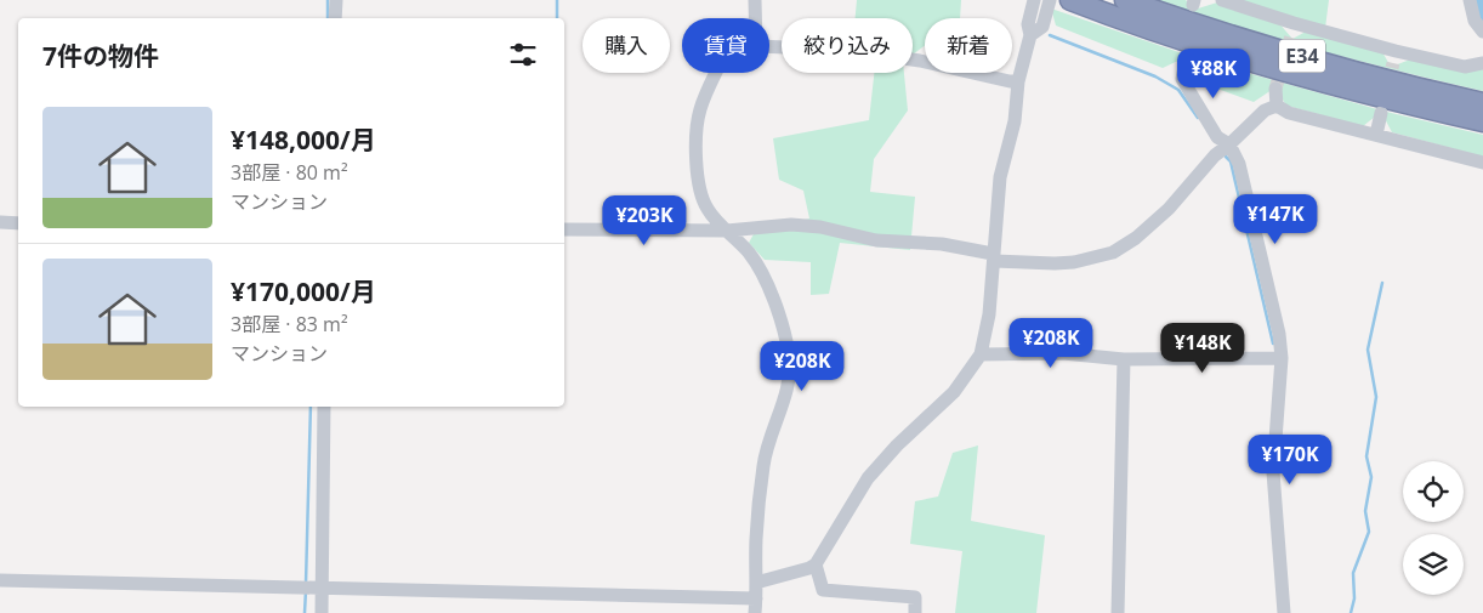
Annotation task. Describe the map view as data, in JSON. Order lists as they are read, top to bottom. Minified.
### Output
{"streets":{"highway":["E34"]},"page":{"chip":["購入","賃貸","絞り込み","新着"],"heading":"7件の物件","price":["¥88K","¥147K","¥203K","¥208K","¥148K","¥208K","¥170K"],"list":[{"name":"¥148,000/月","note":"3部屋 · 80 m² · マンション"},{"name":"¥170,000/月","note":"3部屋 · 83 m² · マンション"}]}}
